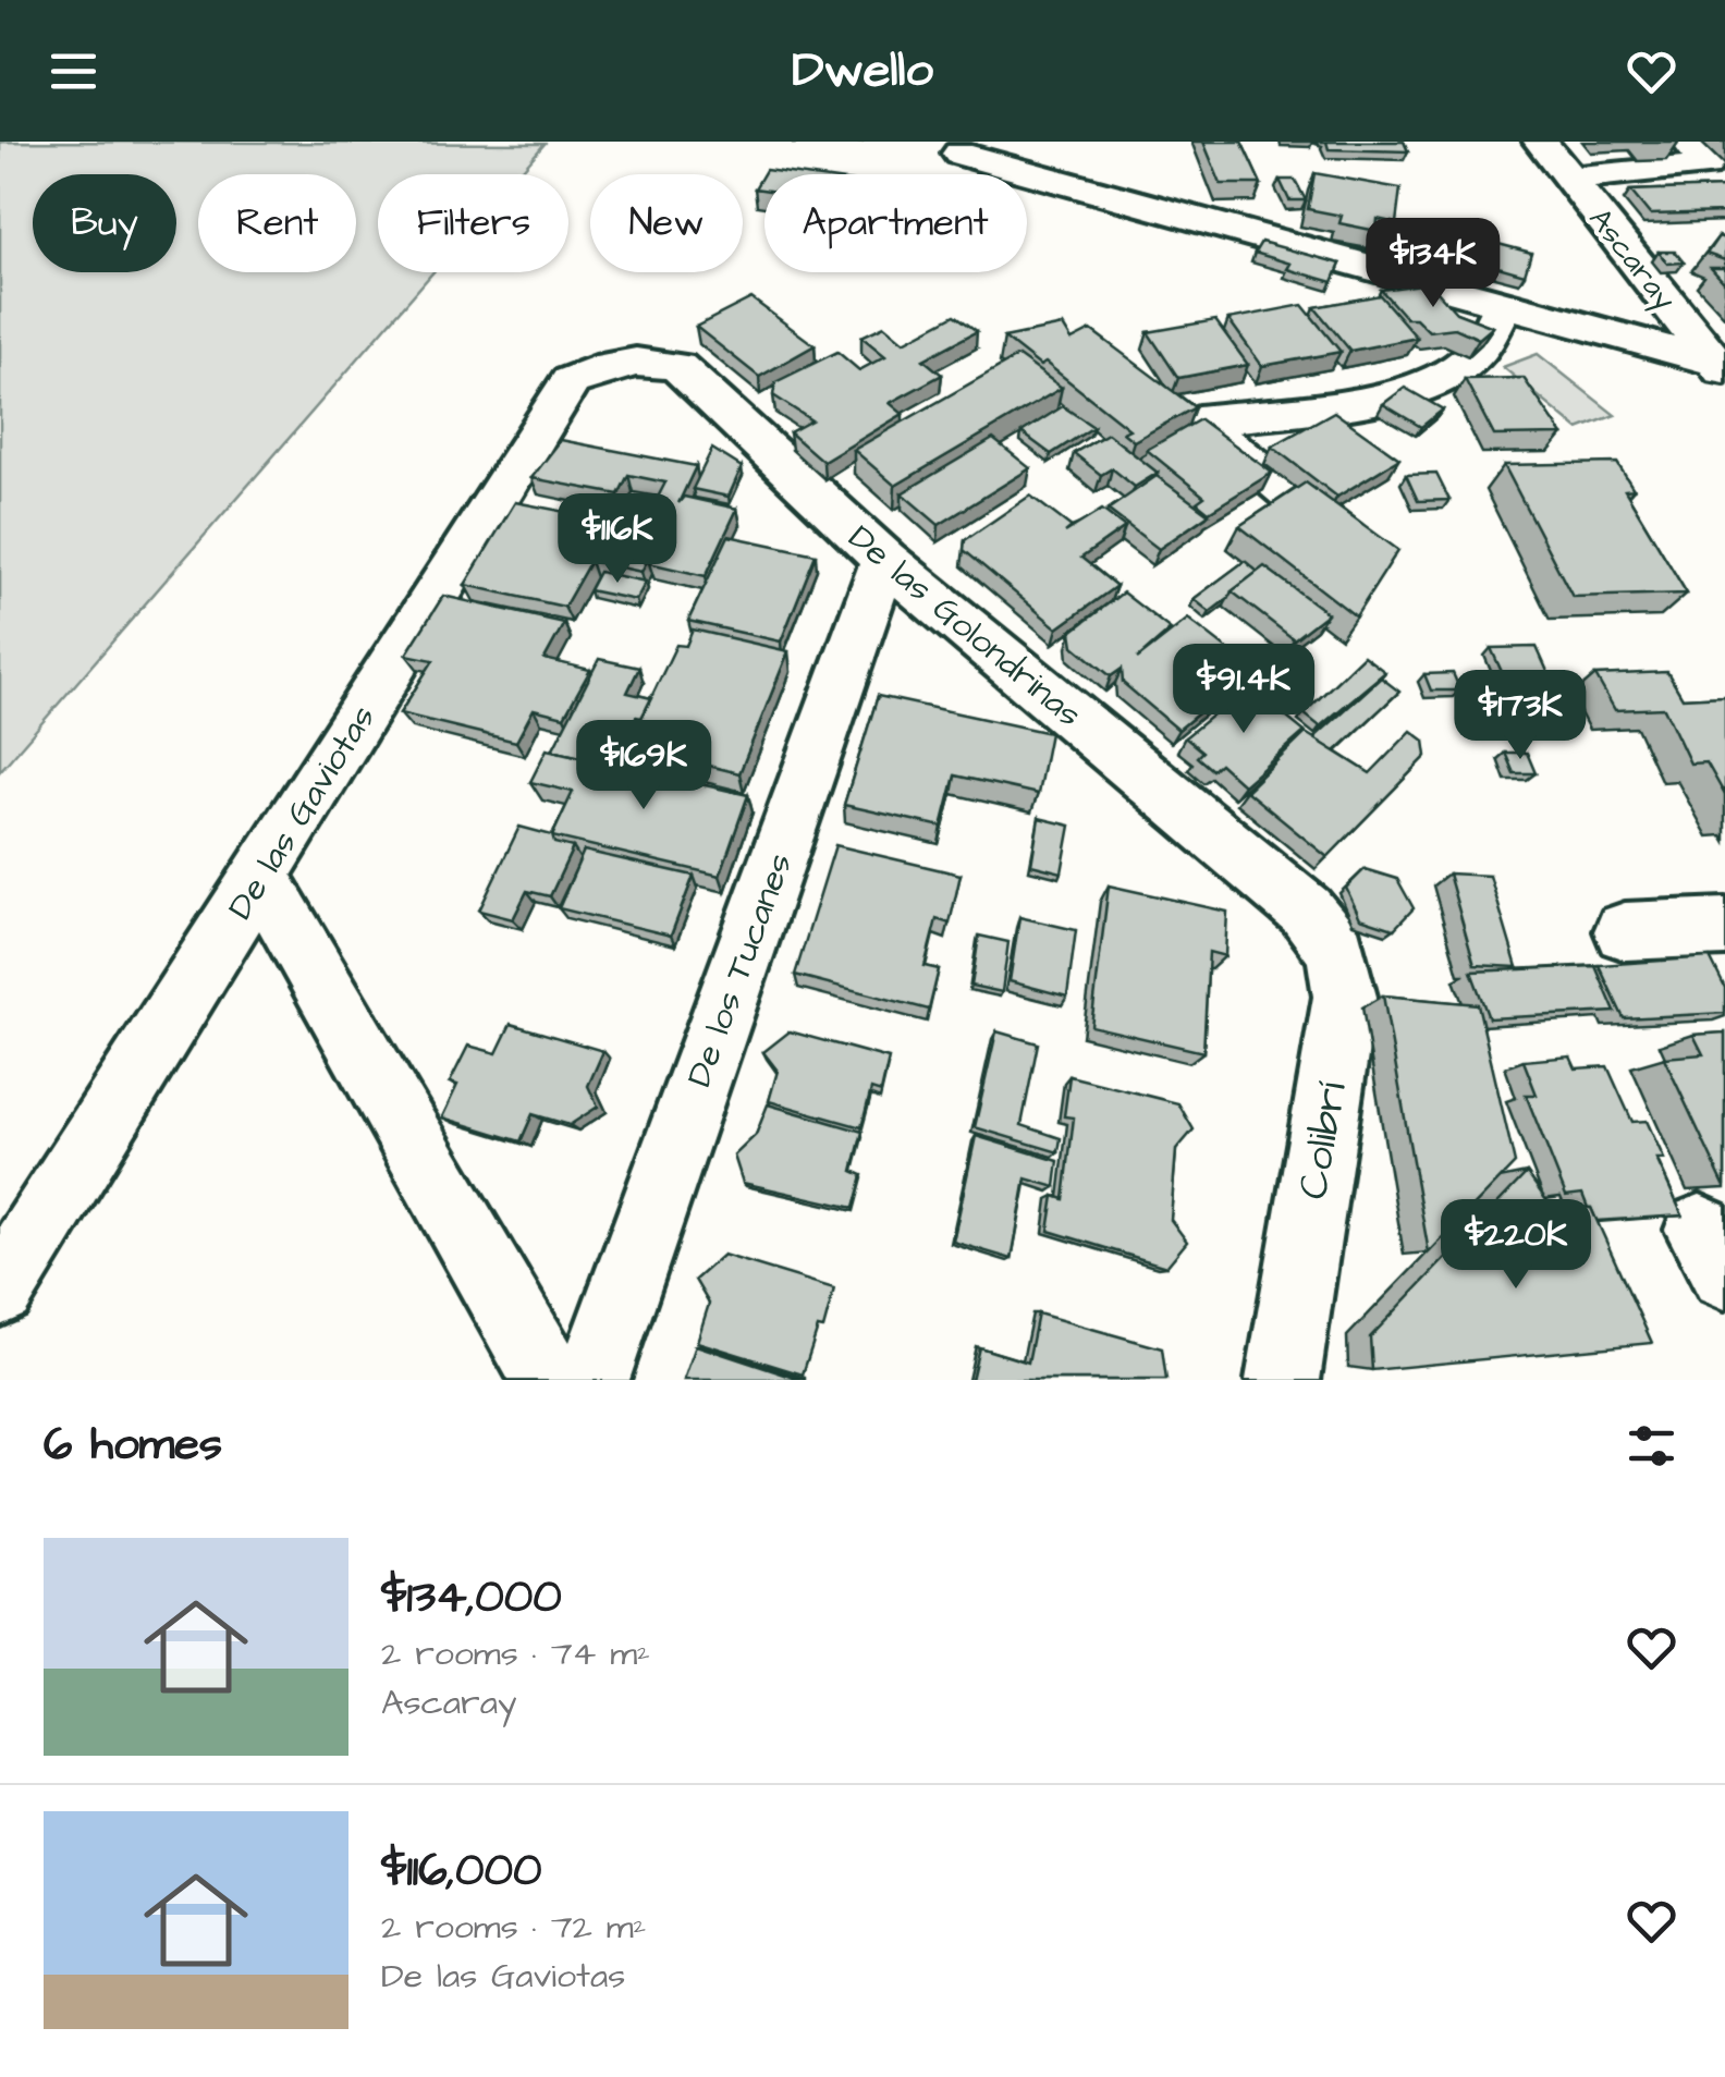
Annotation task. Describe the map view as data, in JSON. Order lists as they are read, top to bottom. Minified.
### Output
{"streets":{"street":["Ascaray","De las Golondrinas","De las Gaviotas","De los Tucanes","Colibrí"]},"crossings":[["De las Golondrinas","De las Gaviotas"],["De las Golondrinas","De los Tucanes"],["De las Golondrinas","Colibrí"]],"page":{"header":"Dwello","chip":["Buy","Rent","Filters","New","Apartment"],"price":["$134K","$116K","$91.4K","$173K","$169K","$220K"],"heading":"6 homes","list":[{"name":"$134,000","note":"2 rooms · 74 m² · Ascaray"},{"name":"$116,000","note":"2 rooms · 72 m² · De las Gaviotas"}]}}
